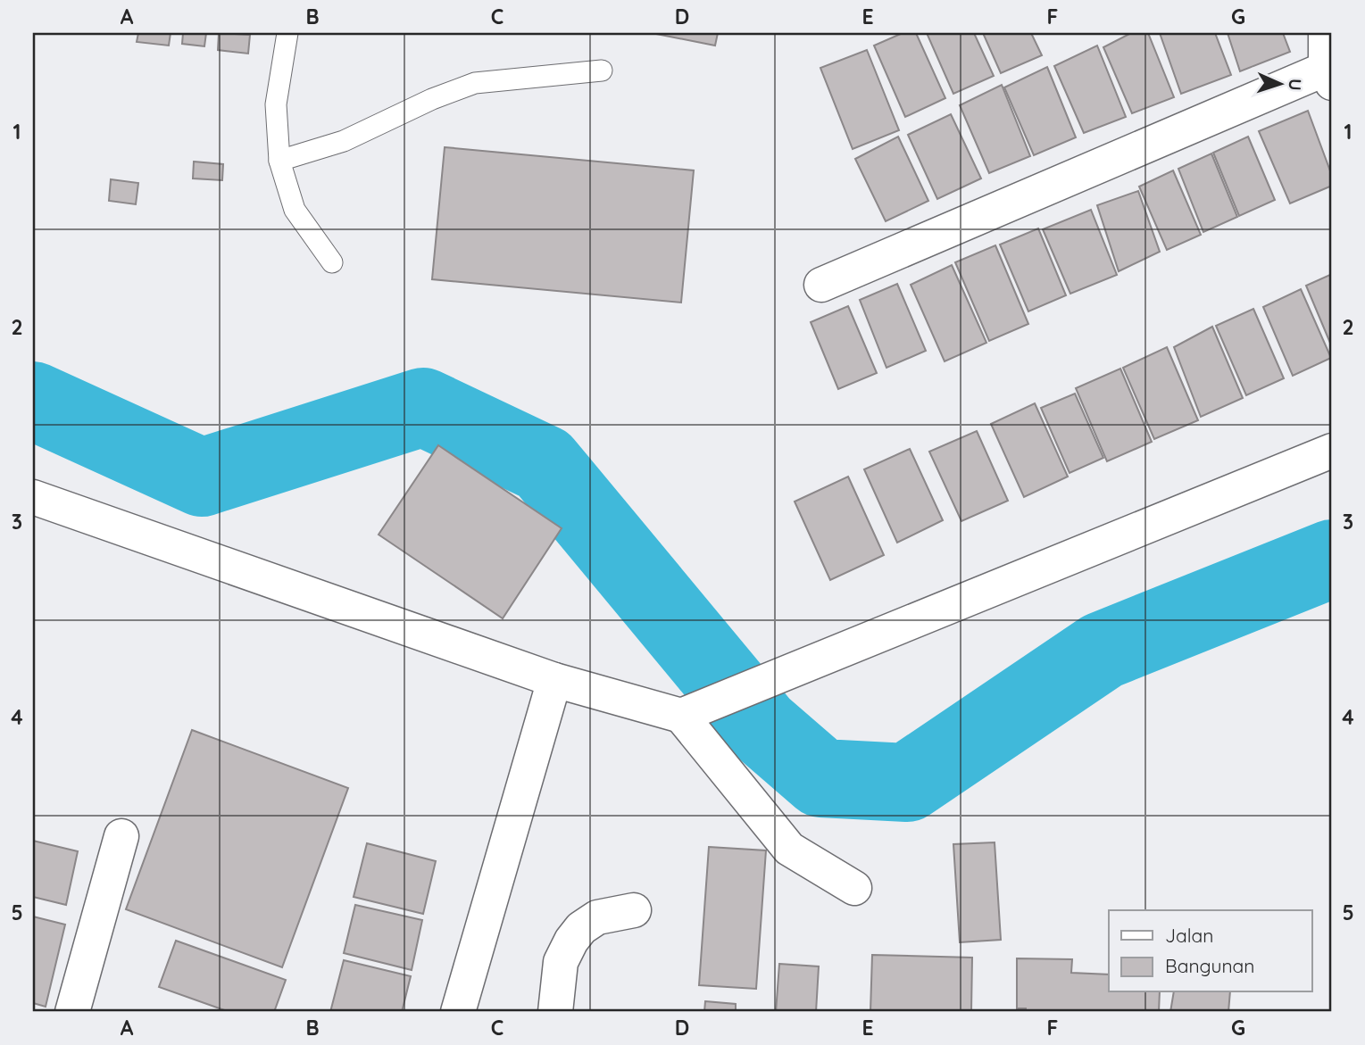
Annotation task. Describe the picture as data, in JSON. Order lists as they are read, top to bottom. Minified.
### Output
{"legend":["Jalan","Bangunan"],"north":"right","grid":{"columns":["A","B","C","D","E","F","G"],"rows":["1","2","3","4","5"]}}
